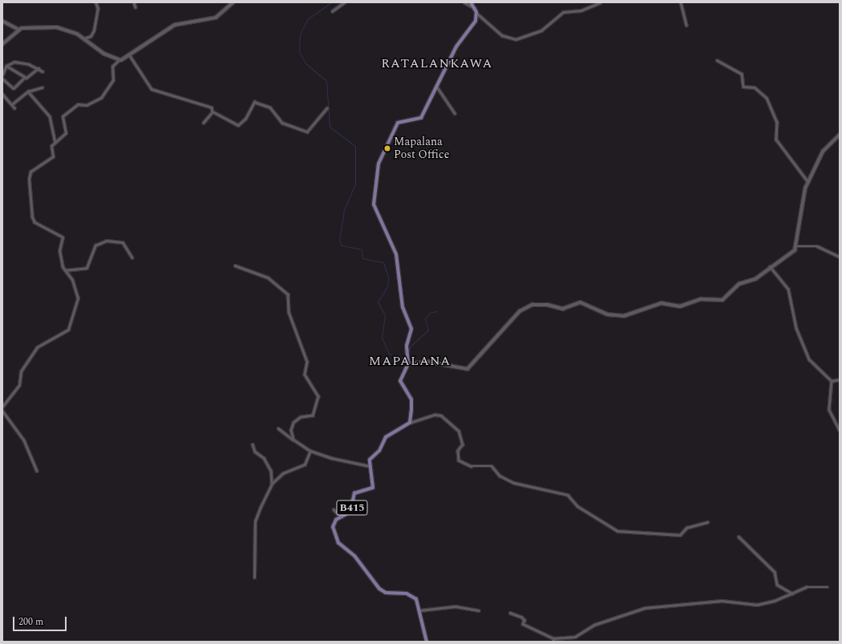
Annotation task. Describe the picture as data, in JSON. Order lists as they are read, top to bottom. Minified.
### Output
{"streets":{"main road":["B415"]},"districts":["RATALANKAWA","MAPALANA"],"places":["Mapalana Post Office"],"scale_bar":"200 m"}
